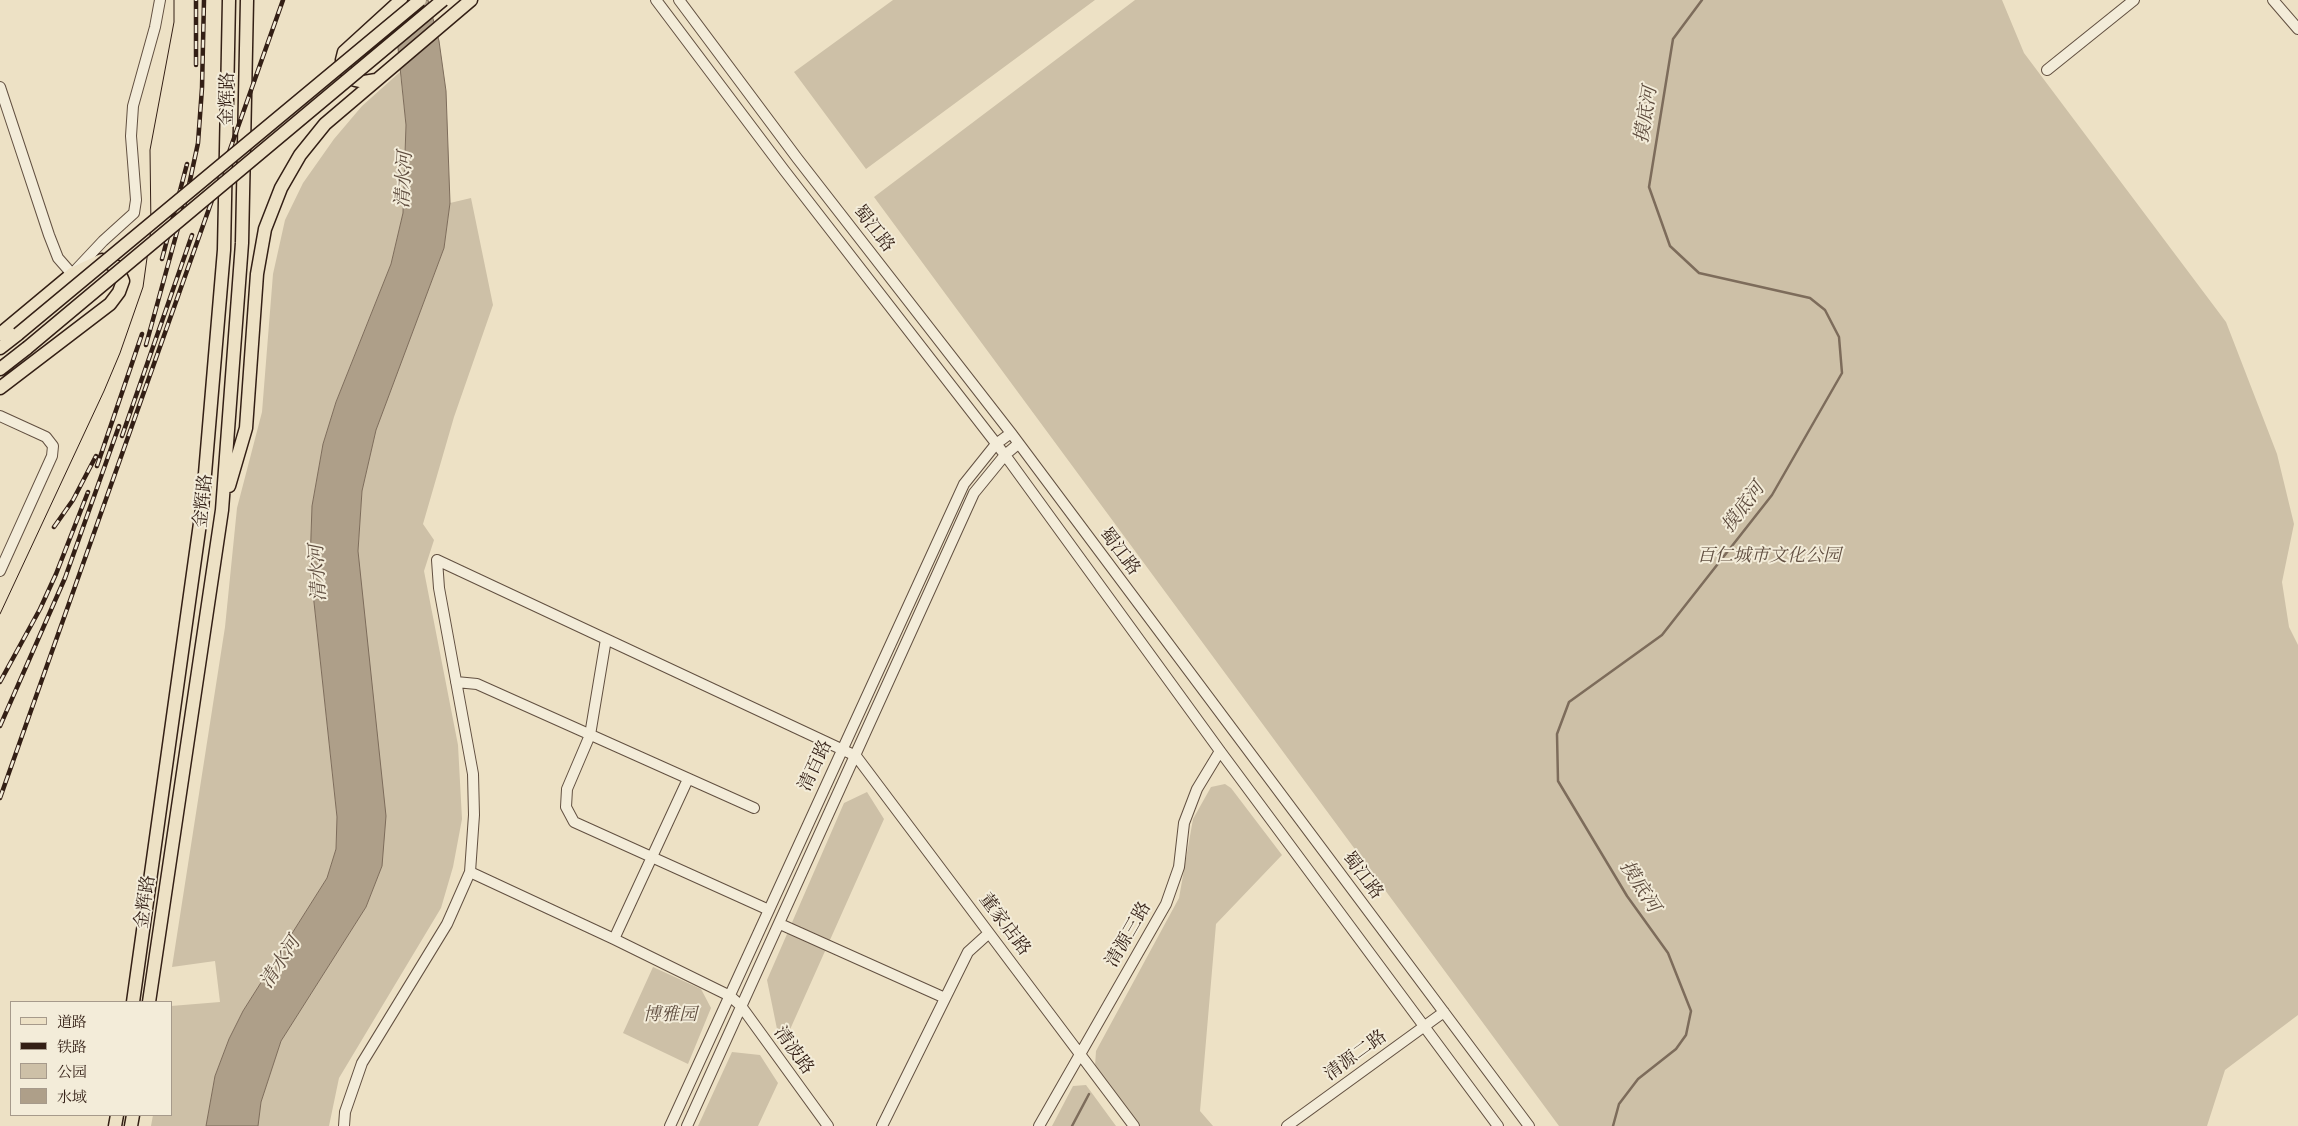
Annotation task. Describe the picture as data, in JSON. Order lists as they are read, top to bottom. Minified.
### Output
{"streets":{"main road":["金辉路"],"street":["蜀江路","清百路","董家店路","清源三路","清波路","清源二路"]},"crossings":[["蜀江路","清百路"],["蜀江路","清源三路"],["蜀江路","清源二路"],["清百路","董家店路"],["清百路","清波路"],["董家店路","清源三路"]],"water":["摸底河","清水河"],"parks":["百仁城市文化公园","博雅园"],"legend":["道路","铁路","公园","水域"]}
